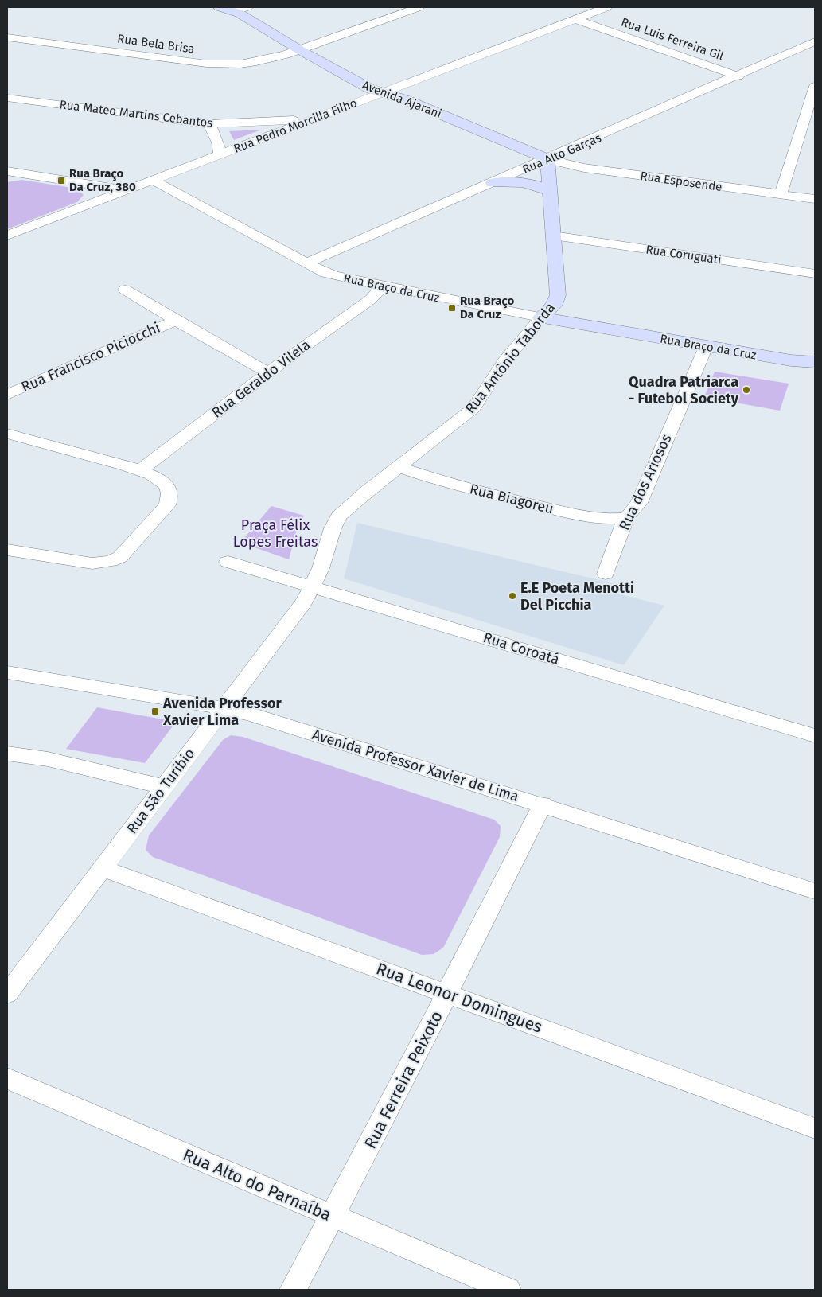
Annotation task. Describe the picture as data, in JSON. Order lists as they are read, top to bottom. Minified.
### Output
{"streets":{"street":["Rua Luis Ferreira Gil","Rua Bela Brisa","Avenida Ajarani","Rua Mateo Martins Cebantos","Rua Pedro Morcilla Filho","Rua Alto Garças","Rua Esposende","Rua Coruguati","Rua Braço da Cruz","Rua Francisco Piciocchi","Rua Antônio Taborda","Rua Geraldo Vilela","Rua dos Ariosos","Rua Biagoreu","Rua Coroatá","Avenida Professor Xavier de Lima","Rua São Turíbio","Rua Leonor Domingues","Rua Ferreira Peixoto","Rua Alto do Parnaíba"]},"crossings":[["Rua Luis Ferreira Gil","Rua Pedro Morcilla Filho"],["Rua Luis Ferreira Gil","Rua Alto Garças"],["Rua Bela Brisa","Avenida Ajarani"],["Avenida Ajarani","Rua Pedro Morcilla Filho"],["Avenida Ajarani","Rua Alto Garças"],["Avenida Ajarani","Rua Esposende"],["Avenida Ajarani","Rua Antônio Taborda"],["Rua Mateo Martins Cebantos","Rua Pedro Morcilla Filho"],["Rua Pedro Morcilla Filho","Rua Braço da Cruz"],["Rua Alto Garças","Rua Esposende"],["Rua Alto Garças","Rua Braço da Cruz"],["Rua Alto Garças","Rua Antônio Taborda"],["Rua Esposende","Rua Antônio Taborda"],["Rua Coruguati","Rua Antônio Taborda"],["Rua Braço da Cruz","Rua Antônio Taborda"],["Rua Braço da Cruz","Rua Geraldo Vilela"],["Rua Braço da Cruz","Rua dos Ariosos"],["Rua Antônio Taborda","Rua Biagoreu"],["Rua Antônio Taborda","Rua Coroatá"],["Rua Antônio Taborda","Rua São Turíbio"],["Rua dos Ariosos","Rua Biagoreu"],["Rua Coroatá","Rua São Turíbio"],["Avenida Professor Xavier de Lima","Rua São Turíbio"],["Avenida Professor Xavier de Lima","Rua Ferreira Peixoto"],["Rua São Turíbio","Rua Leonor Domingues"],["Rua Leonor Domingues","Rua Ferreira Peixoto"],["Rua Ferreira Peixoto","Rua Alto do Parnaíba"]],"parks":["Praça Félix Lopes Freitas"],"places":{"transit":["Rua Braço Da Cruz, 380","Rua Braço Da Cruz","Avenida Professor Xavier Lima"],"other":["Quadra Patriarca - Futebol Society","E.E Poeta Menotti Del Picchia"]}}
